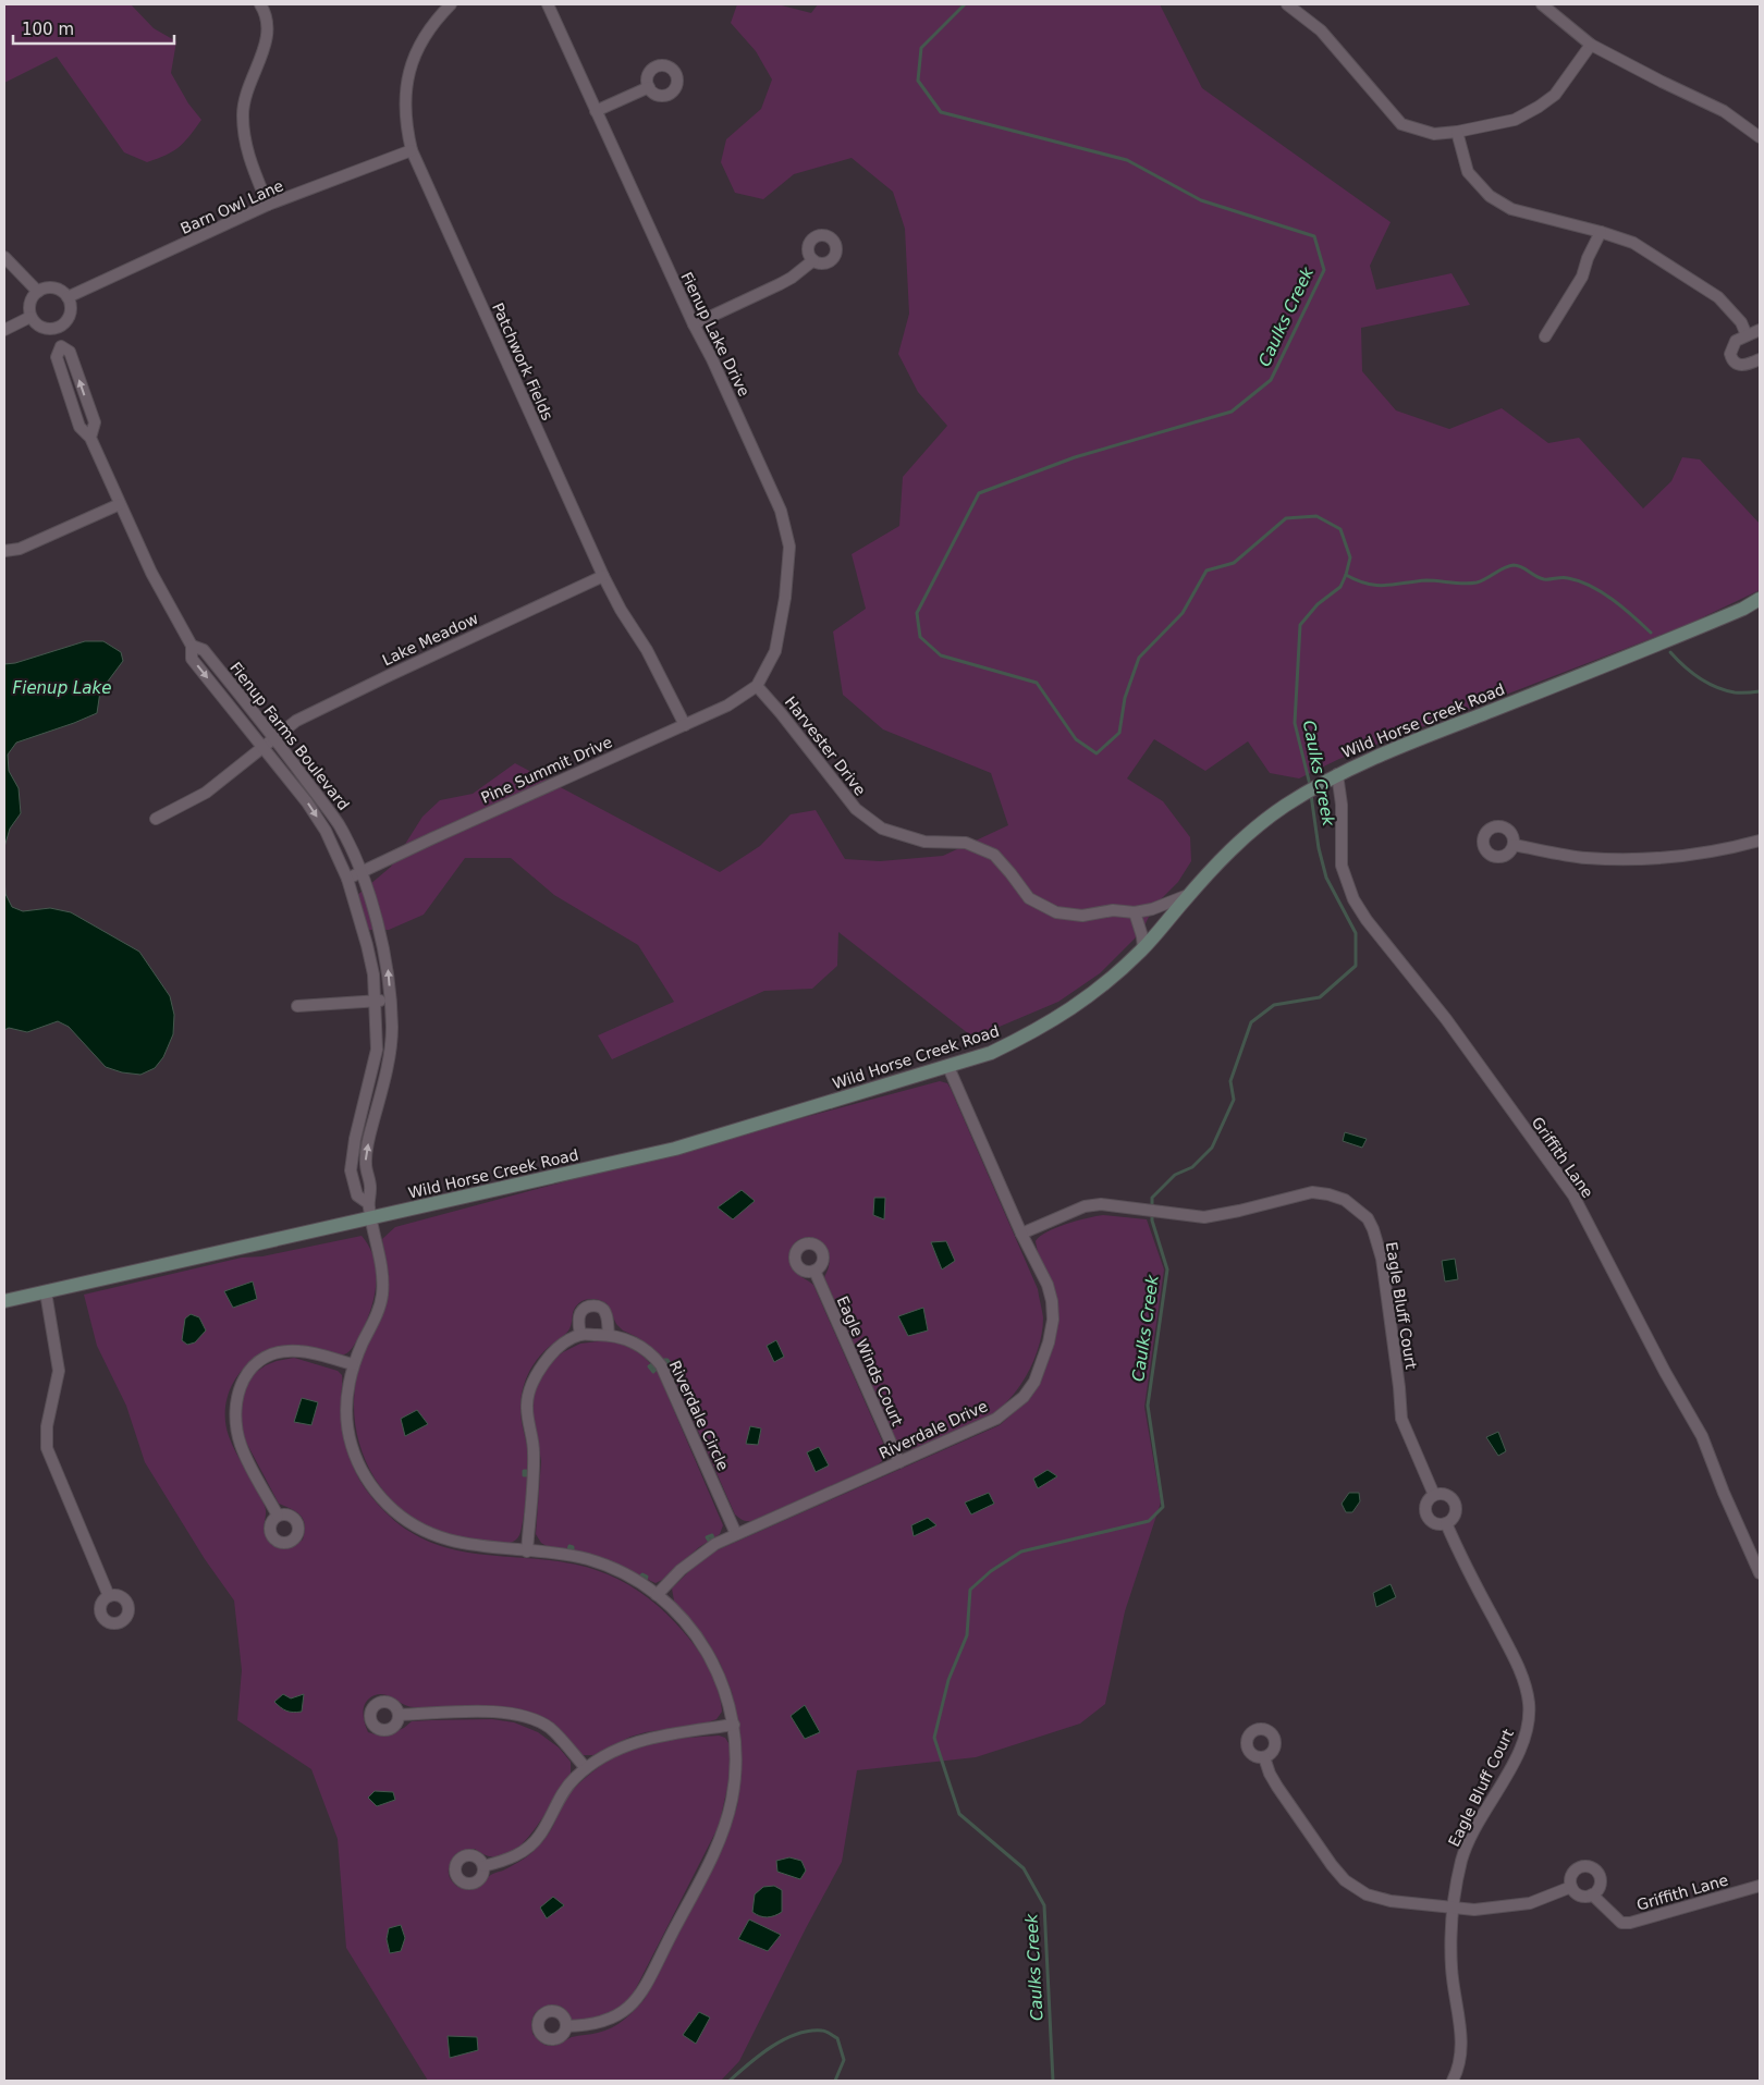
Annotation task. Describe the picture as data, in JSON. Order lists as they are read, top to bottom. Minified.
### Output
{"streets":{"main road":["Wild Horse Creek Road"],"street":["Barn Owl Lane","Fienup Lake Drive","Patchwork Fields","Lake Meadow","Fienup Farms Boulevard","Harvester Drive","Pine Summit Drive","Griffith Lane","Eagle Bluff Court","Eagle Winds Court","Riverdale Circle","Riverdale Drive"]},"crossings":[["Barn Owl Lane","Patchwork Fields"],["Barn Owl Lane","Fienup Farms Boulevard"],["Fienup Lake Drive","Harvester Drive"],["Fienup Lake Drive","Pine Summit Drive"],["Patchwork Fields","Lake Meadow"],["Patchwork Fields","Pine Summit Drive"],["Lake Meadow","Fienup Farms Boulevard"],["Wild Horse Creek Road","Fienup Farms Boulevard"],["Wild Horse Creek Road","Harvester Drive"],["Wild Horse Creek Road","Griffith Lane"],["Wild Horse Creek Road","Riverdale Drive"],["Fienup Farms Boulevard","Pine Summit Drive"],["Fienup Farms Boulevard","Riverdale Drive"],["Harvester Drive","Pine Summit Drive"],["Eagle Bluff Court","Riverdale Drive"],["Eagle Winds Court","Riverdale Drive"],["Riverdale Circle","Riverdale Drive"]],"water":["Caulks Creek","Fienup Lake"],"scale_bar":"100 m"}
